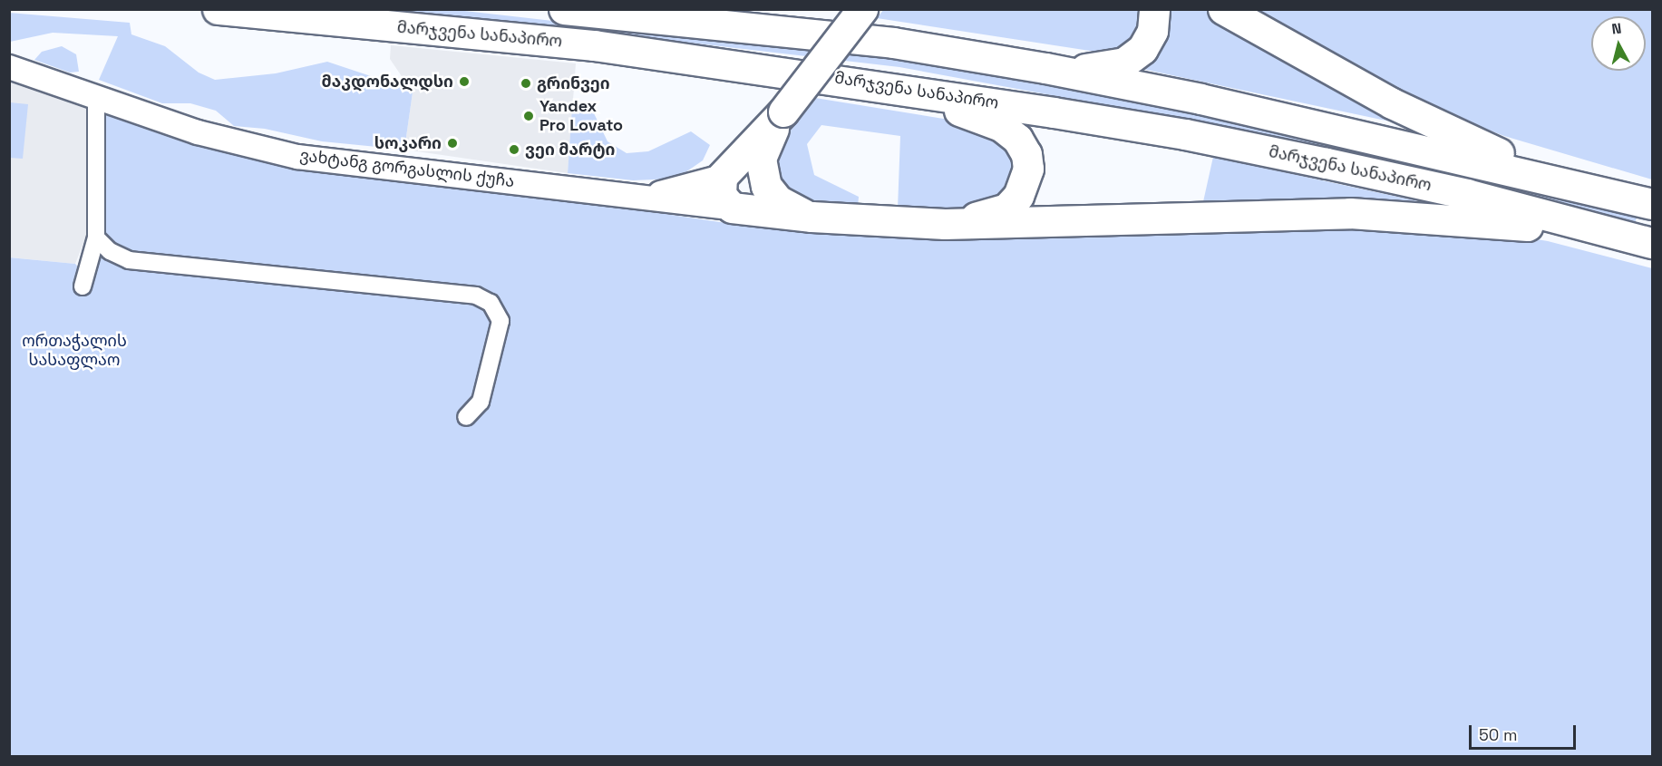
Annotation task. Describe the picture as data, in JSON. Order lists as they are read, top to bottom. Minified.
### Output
{"streets":{"highway":["მარჯვენა სანაპირო"],"street":["ვახტანგ გორგასლის ქუჩა"]},"parks":["ორთაჭალის სასაფლაო"],"places":["მაკდონალდსი","გრინვეი","Yandex Pro Lovato","სოკარი","ვეი მარტი"],"scale_bar":"50 m","north":"top"}
